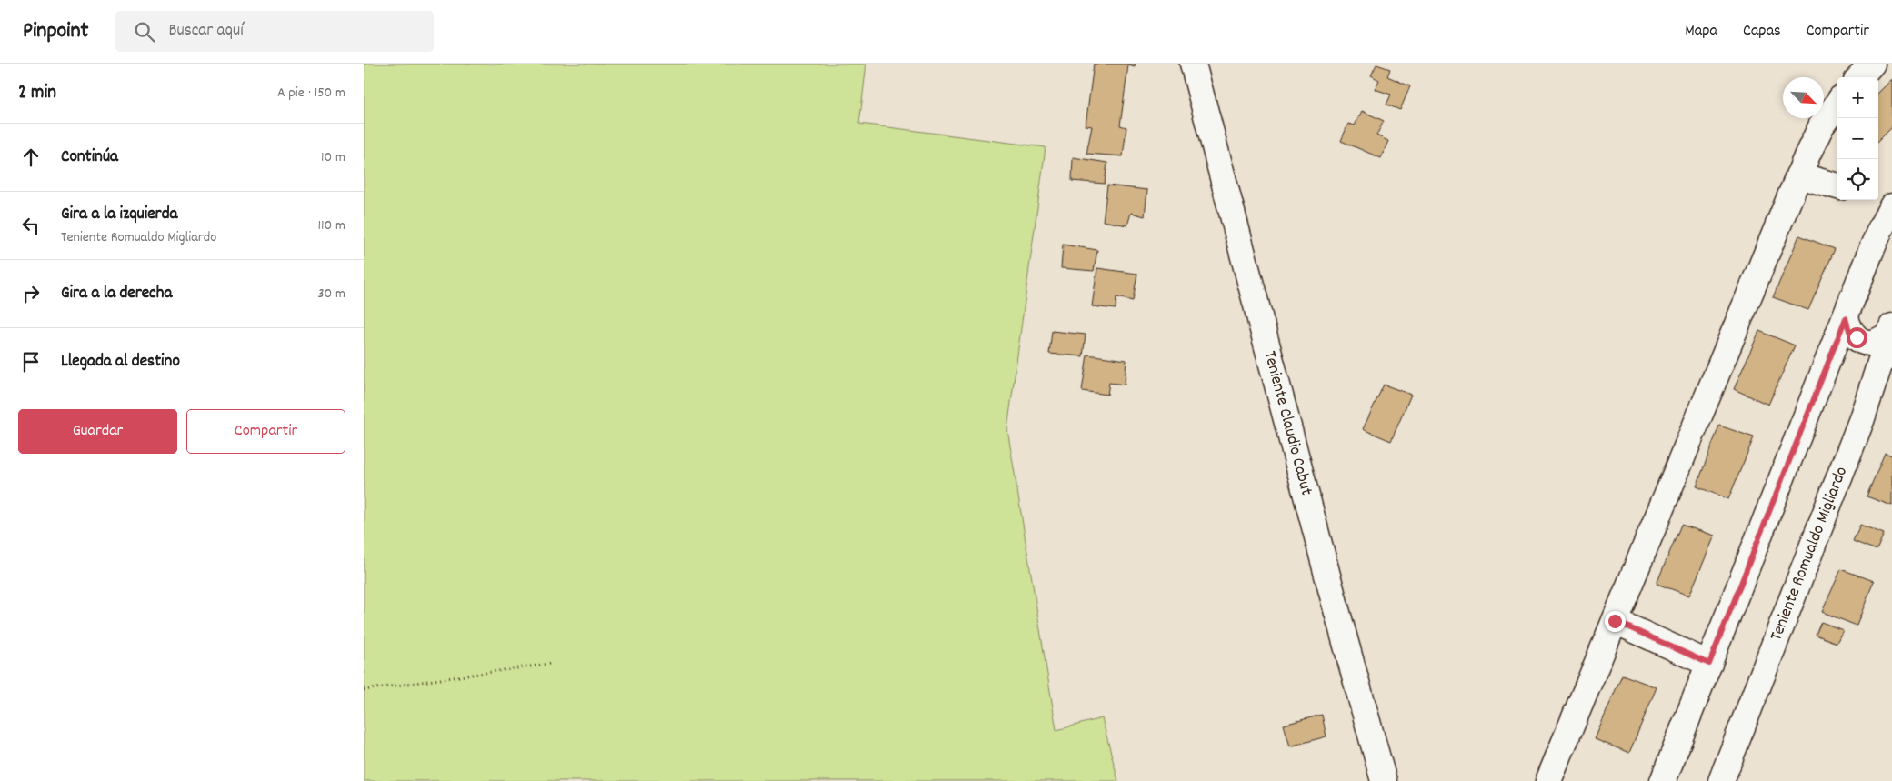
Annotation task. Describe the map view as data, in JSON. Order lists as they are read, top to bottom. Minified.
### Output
{"streets":{"street":["Teniente Claudio Cabut","Teniente Romualdo Migliardo"]},"north":"bottom right","page":{"header":"Pinpoint","search":"Buscar aquí","nav":["Mapa","Capas","Compartir"],"heading":["2 min","A pie · 150 m"],"map_buttons":["+","−"],"list":[["Continúa","10 m"],["Gira a la izquierda","Teniente Romualdo Migliardo","110 m"],["Gira a la derecha","30 m"],"Llegada al destino"],"buttons":["Guardar","Compartir"]}}
